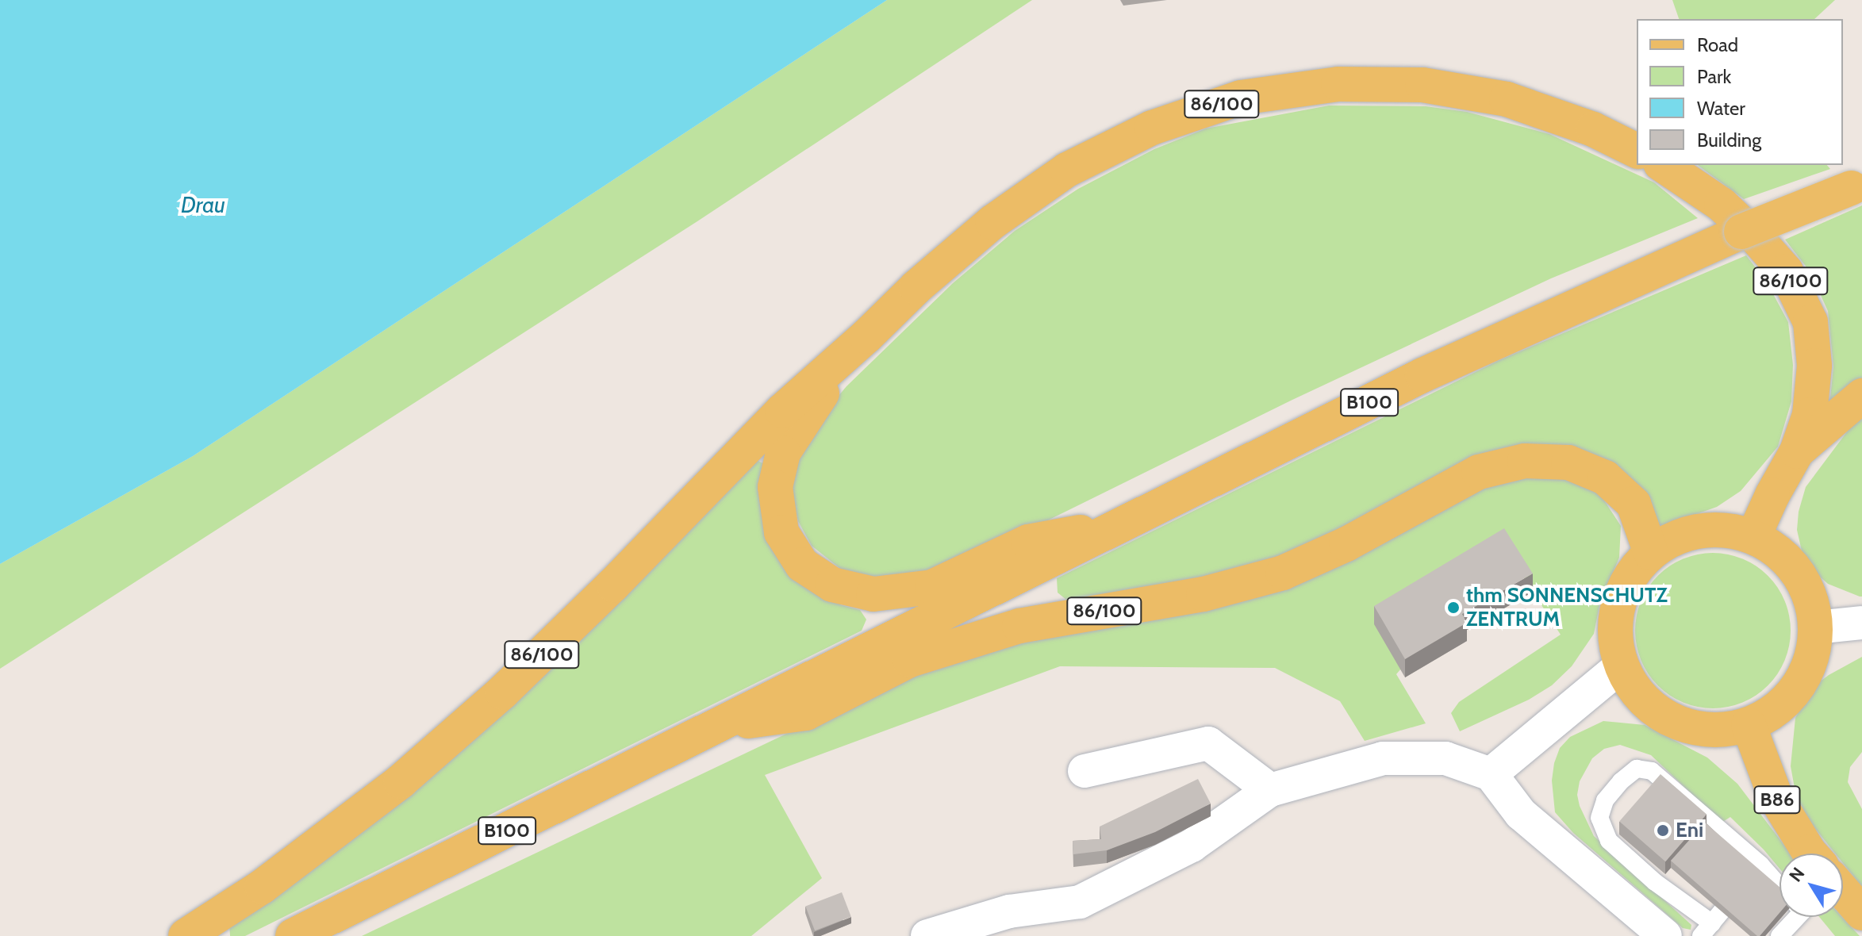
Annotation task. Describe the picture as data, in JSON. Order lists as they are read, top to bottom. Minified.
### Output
{"streets":{"main road":["86/100","B100","B86"]},"crossings":[["86/100","B100"],["86/100","B86"]],"water":["Drau"],"places":["thm SONNENSCHUTZ ZENTRUM","Eni"],"legend":["Road","Park","Water","Building"],"north":"top left"}
